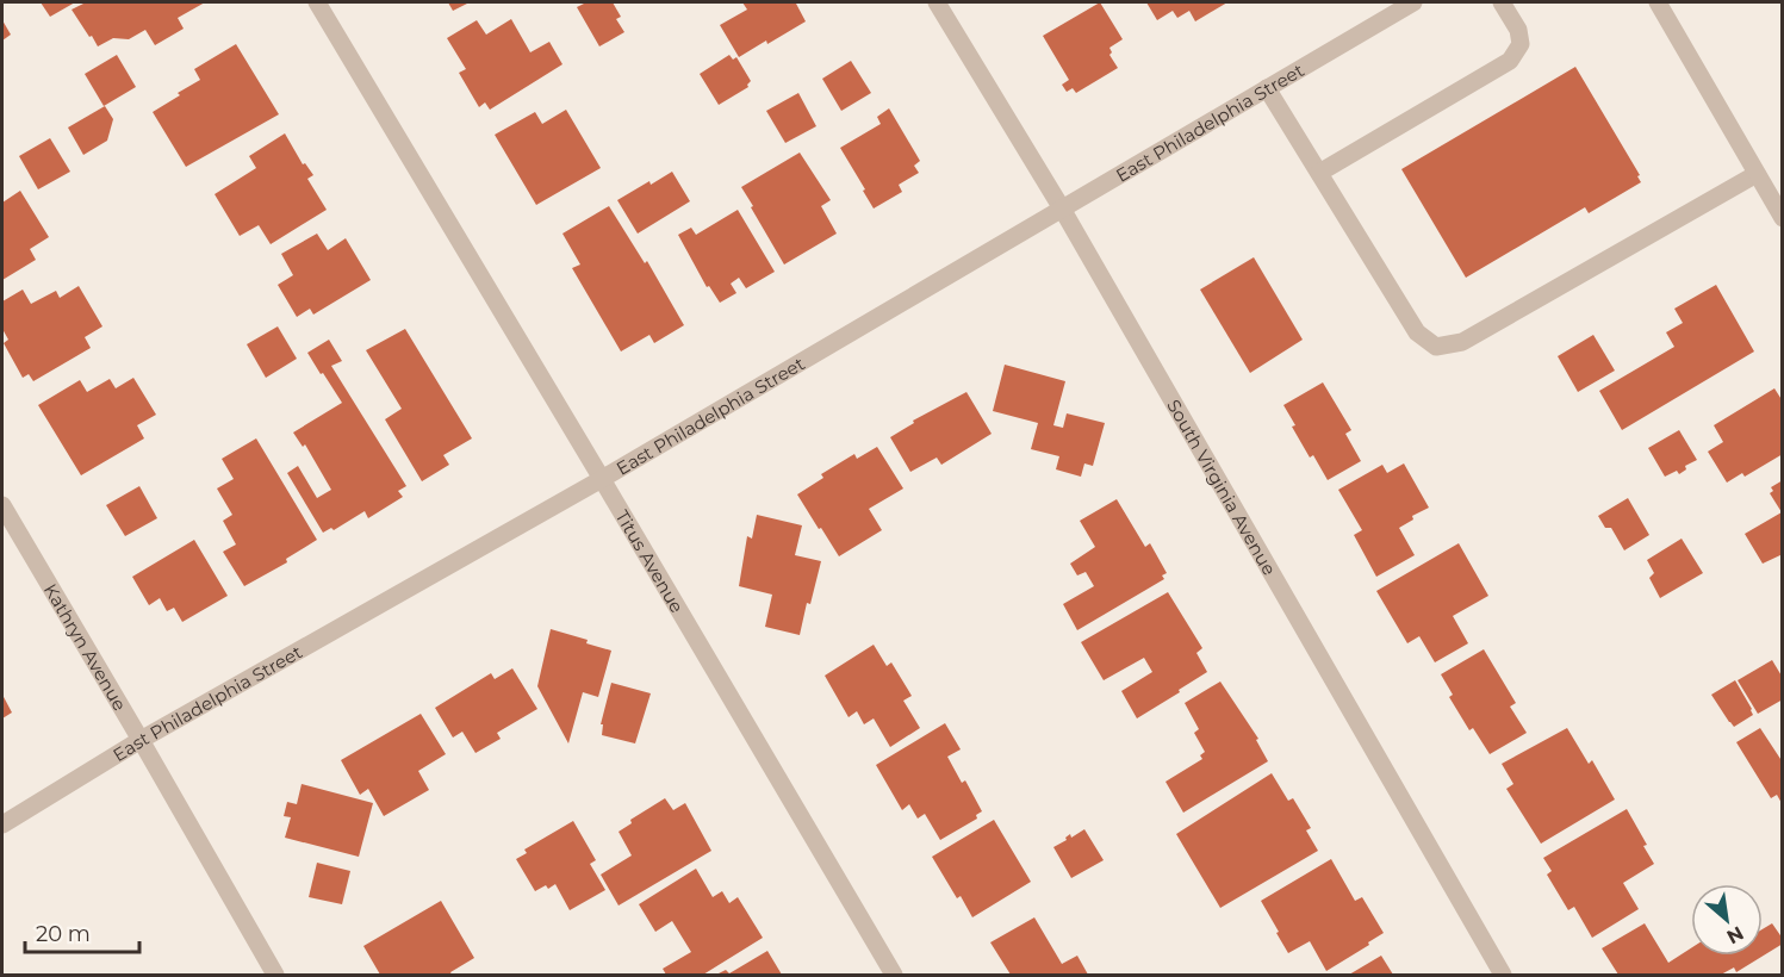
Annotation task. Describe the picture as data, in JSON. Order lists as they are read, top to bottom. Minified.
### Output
{"streets":{"street":["East Philadelphia Street","South Virginia Avenue","Titus Avenue","Kathryn Avenue"]},"crossings":[["East Philadelphia Street","South Virginia Avenue"],["East Philadelphia Street","Titus Avenue"],["East Philadelphia Street","Kathryn Avenue"]],"scale_bar":"20 m","north":"bottom right"}
